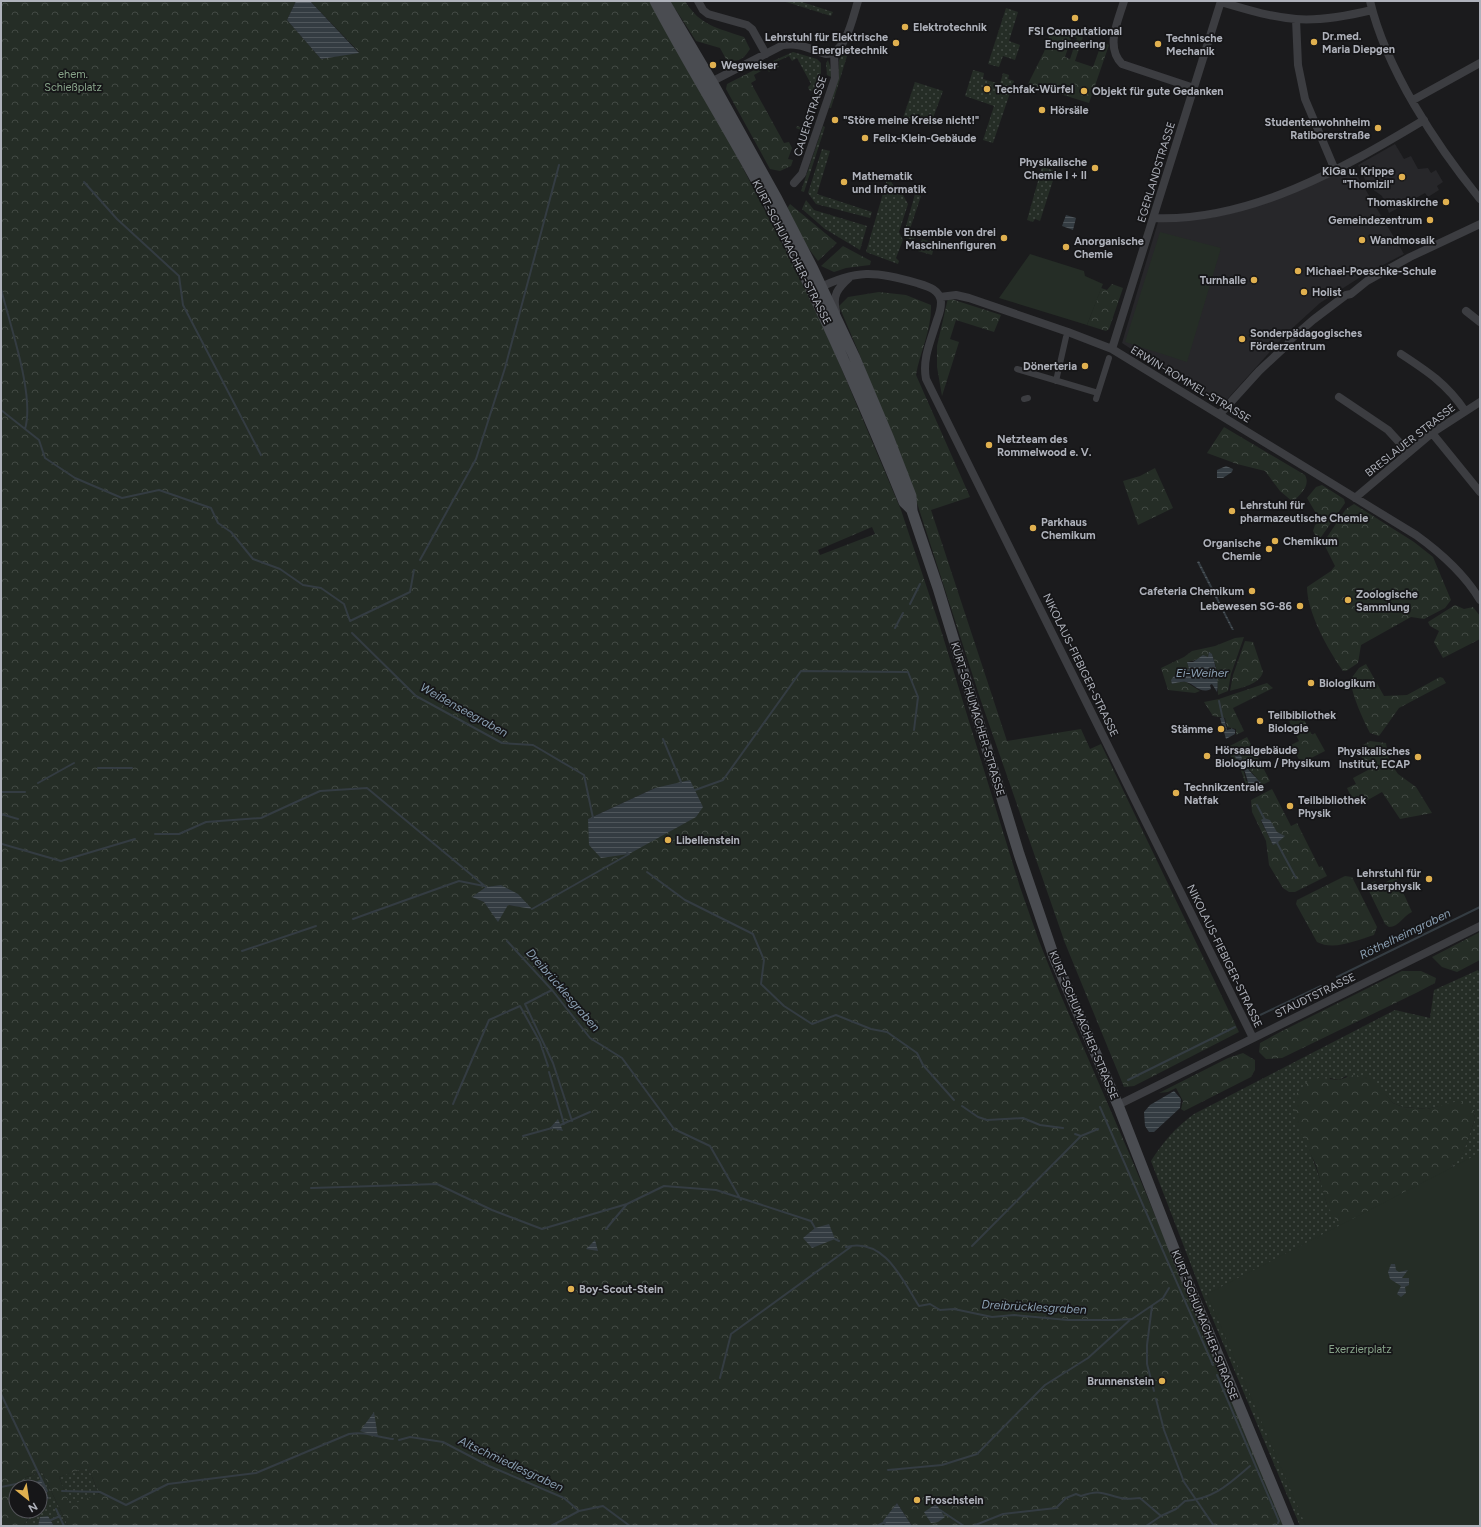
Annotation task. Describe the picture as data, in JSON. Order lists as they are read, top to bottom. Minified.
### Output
{"streets":{"main road":["KURT-SCHUMACHER-STRASSE"],"street":["CAUERSTRASSE","EGERLANDSTRASSE","ERWIN-ROMMEL-STRASSE","BRESLAUER STRASSE","NIKOLAUS-FIEBIGER-STRASSE","STAUDTSTRASSE"]},"crossings":[["EGERLANDSTRASSE","ERWIN-ROMMEL-STRASSE"],["KURT-SCHUMACHER-STRASSE","STAUDTSTRASSE"],["ERWIN-ROMMEL-STRASSE","BRESLAUER STRASSE"],["ERWIN-ROMMEL-STRASSE","NIKOLAUS-FIEBIGER-STRASSE"],["NIKOLAUS-FIEBIGER-STRASSE","STAUDTSTRASSE"]],"water":["Ei-Weiher","Weißenseegraben","Röthelheimgraben","Dreibrücklesgraben","Altschmiedlesgraben"],"parks":["ehem. Schießplatz","Exerzierplatz"],"places":["FSI Computational Engineering","Elektrotechnik","Dr.med. Maria Diepgen","Lehrstuhl für Elektrische Energietechnik","Technische Mechanik","Wegweiser","Techfak-Würfel","Objekt für gute Gedanken","Hörsäle","\"Störe meine Kreise nicht!\"","Studentenwohnheim Ratiborerstraße","Felix-Klein-Gebäude","Physikalische Chemie I + II","KiGa u. Krippe \"Thomizil\"","Mathematik und Informatik","Thomaskirche","Gemeindezentrum","Ensemble von drei Maschinenfiguren","Wandmosaik","Anorganische Chemie","Michael-Poeschke-Schule","Turnhalle","Holist","Sonderpädagogisches Förderzentrum","Dönerteria","Netzteam des Rommelwood e. V.","Lehrstuhl für pharmazeutische Chemie","Parkhaus Chemikum","Chemikum","Organische Chemie","Cafeteria Chemikum","Zoologische Sammlung","Lebewesen SG-86","Biologikum","Teilbibliothek Biologie","Stämme","Hörsaalgebäude Biologikum / Physikum","Physikalisches Institut, ECAP","Technikzentrale Natfak","Teilbibliothek Physik","Libellenstein","Lehrstuhl für Laserphysik","Boy-Scout-Stein","Brunnenstein","Froschstein"],"north":"bottom right"}
